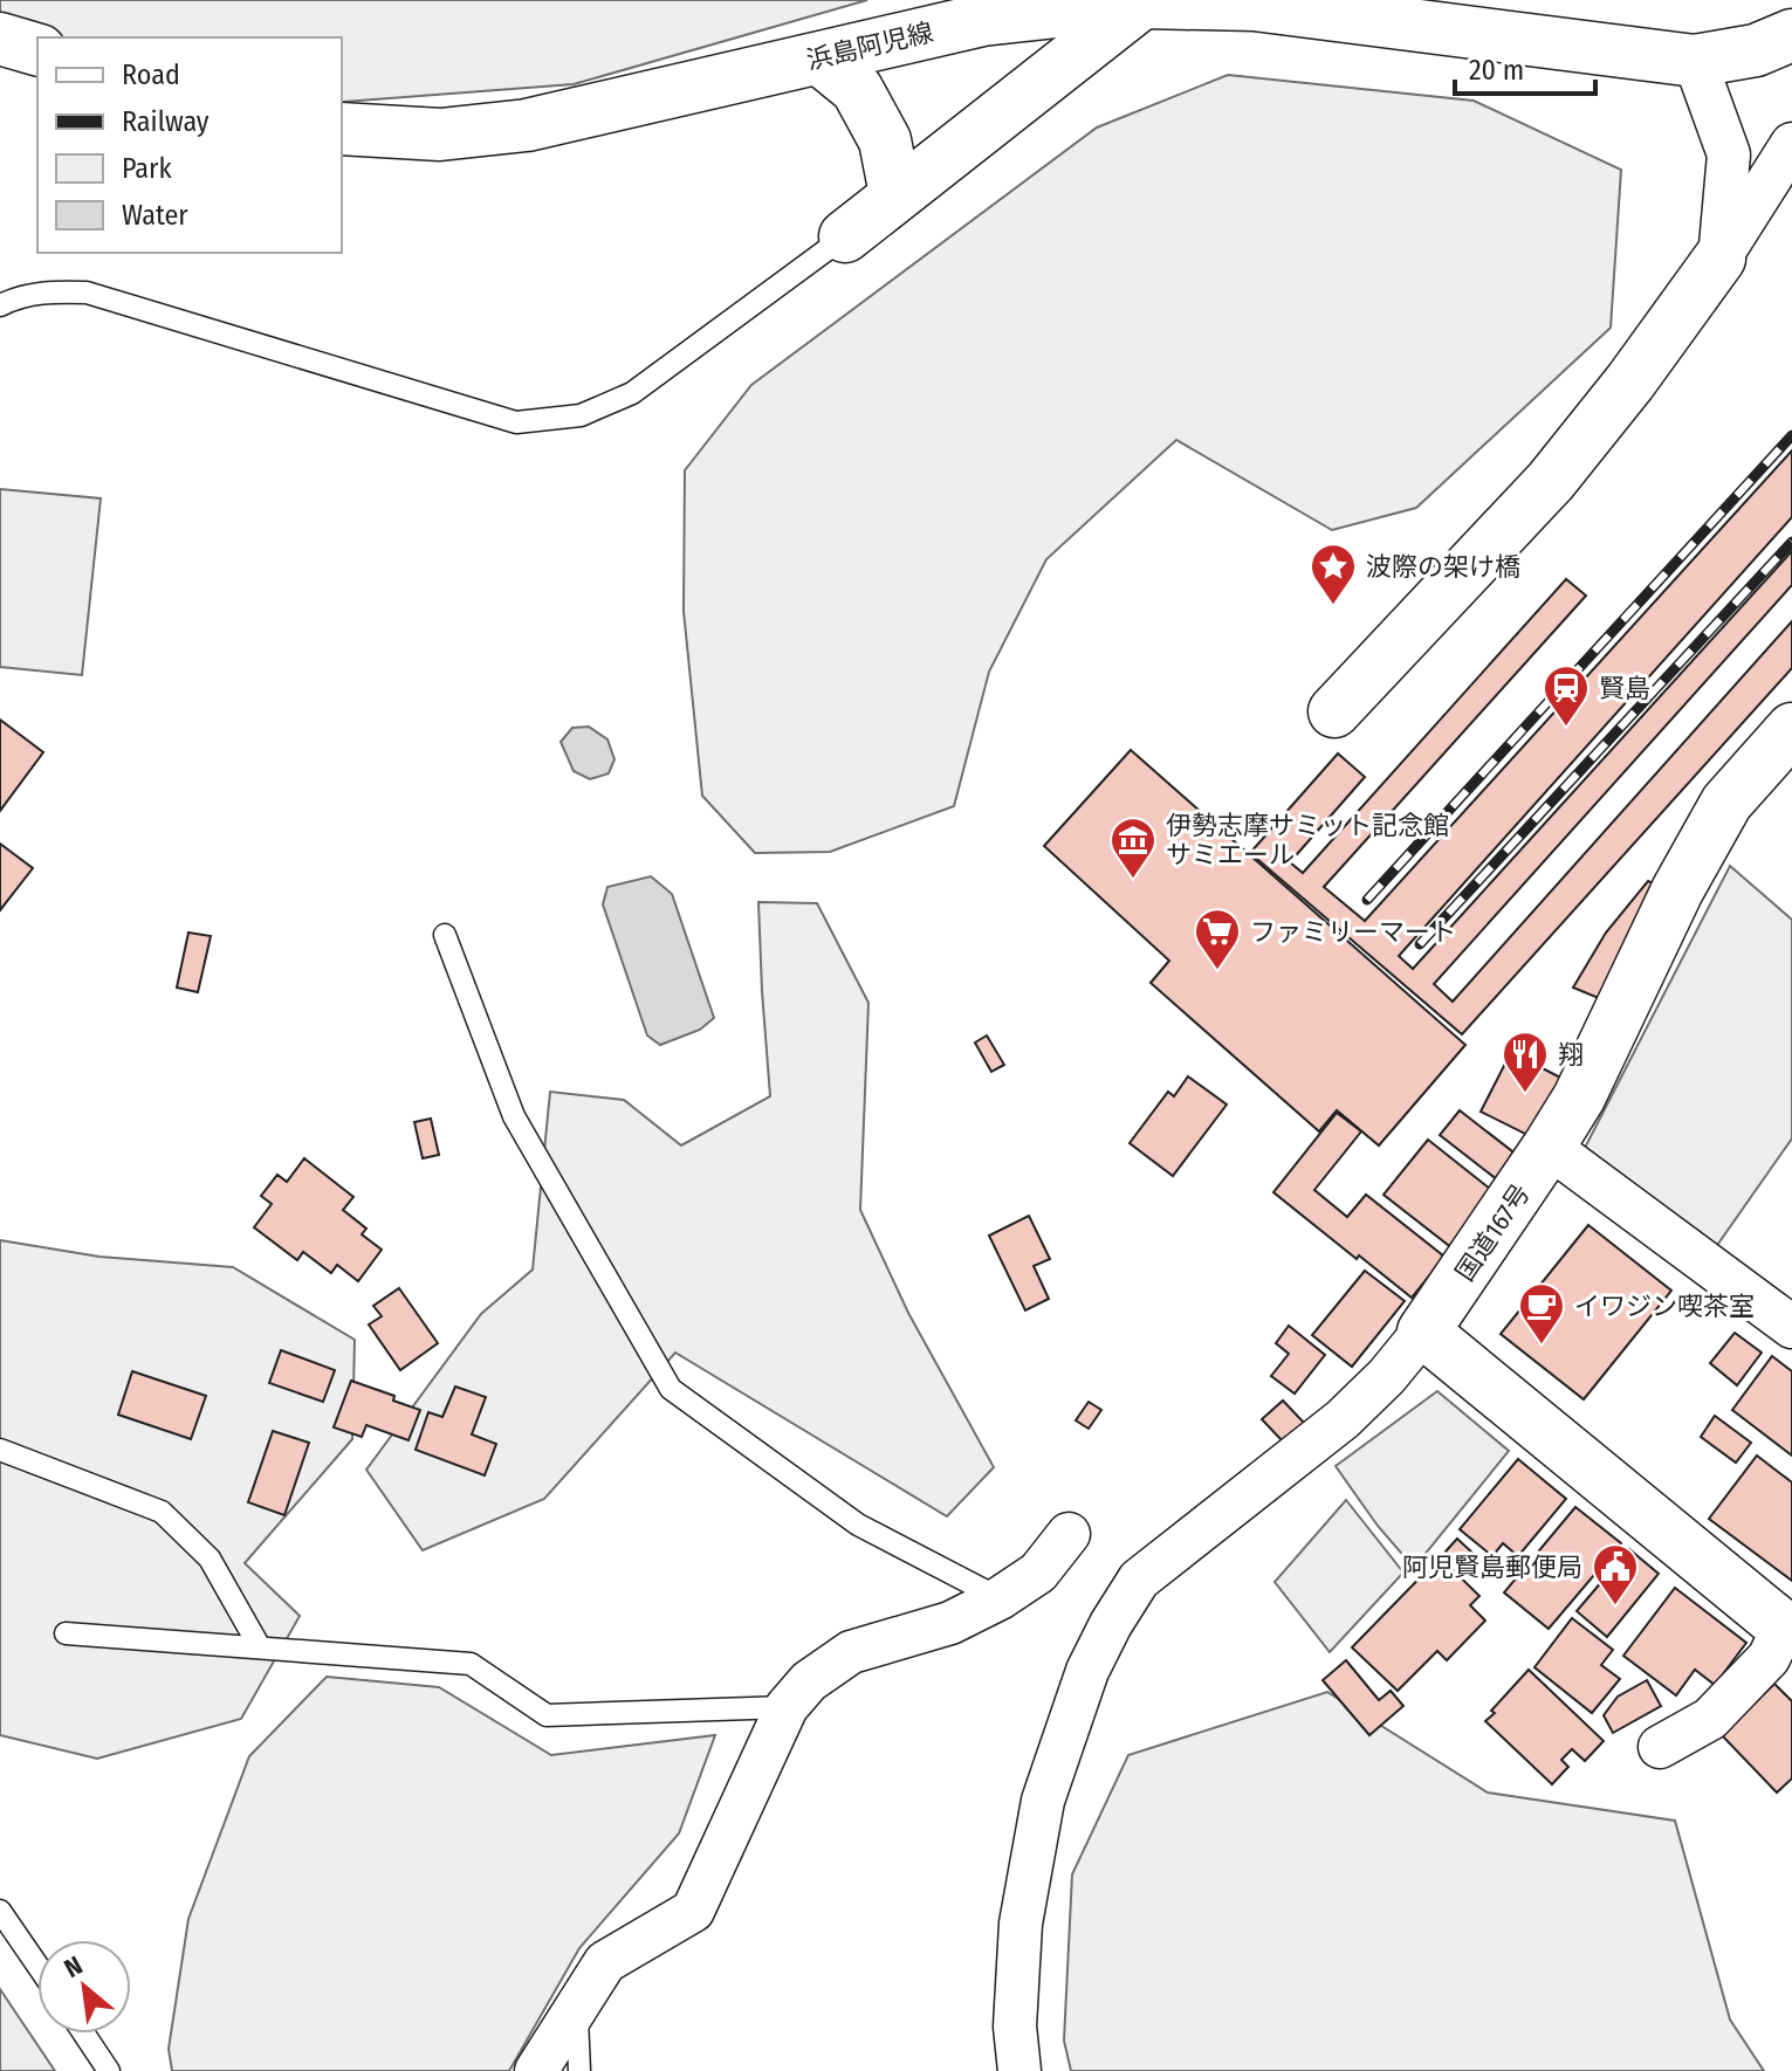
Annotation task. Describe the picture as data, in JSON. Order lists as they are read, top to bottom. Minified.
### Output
{"streets":{"main road":["浜島阿児線","国道167号"]},"places":{"place":["波際の架け橋"],"station":["賢島"],"museum":["伊勢志摩サミット記念館 サミエール"],"supermarket":["ファミリーマート"],"restaurant":["翔"],"cafe":["イワジン喫茶室"],"public building":["阿児賢島郵便局"]},"legend":["Road","Railway","Park","Water"],"scale_bar":"20 m","north":"top left"}
